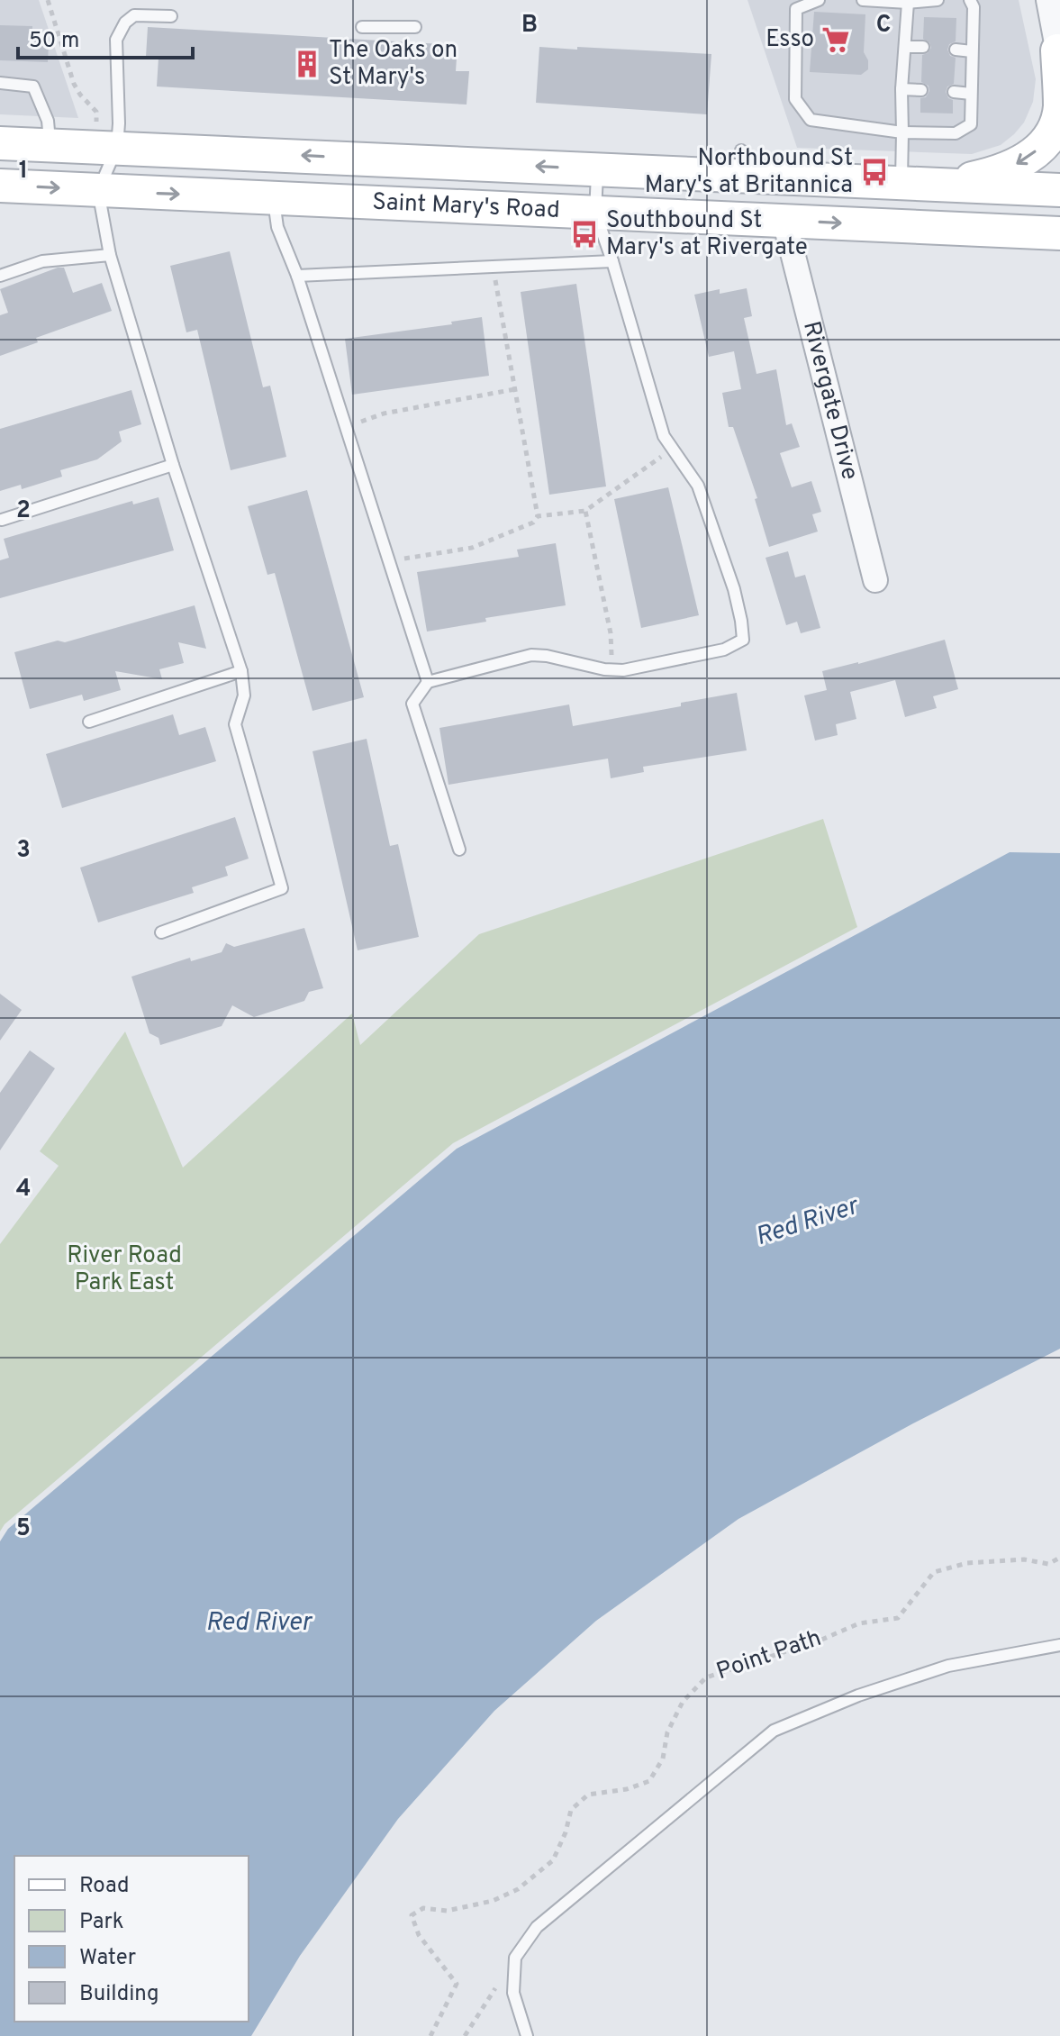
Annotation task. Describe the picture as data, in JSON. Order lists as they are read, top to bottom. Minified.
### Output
{"streets":{"main road":["Saint Mary's Road"],"street":["Rivergate Drive"],"path":["Point Path"]},"crossings":[["Saint Mary's Road","Rivergate Drive"]],"water":["Red River"],"parks":["River Road Park East"],"places":{"supermarket":["Esso"],"building":["The Oaks on St Mary's"],"bus stop":["Northbound St Mary's at Britannica","Southbound St Mary's at Rivergate"]},"legend":["Road","Park","Water","Building"],"scale_bar":"50 m","grid":{"columns":["B","C"],"rows":["1","2","3","4","5"]}}
